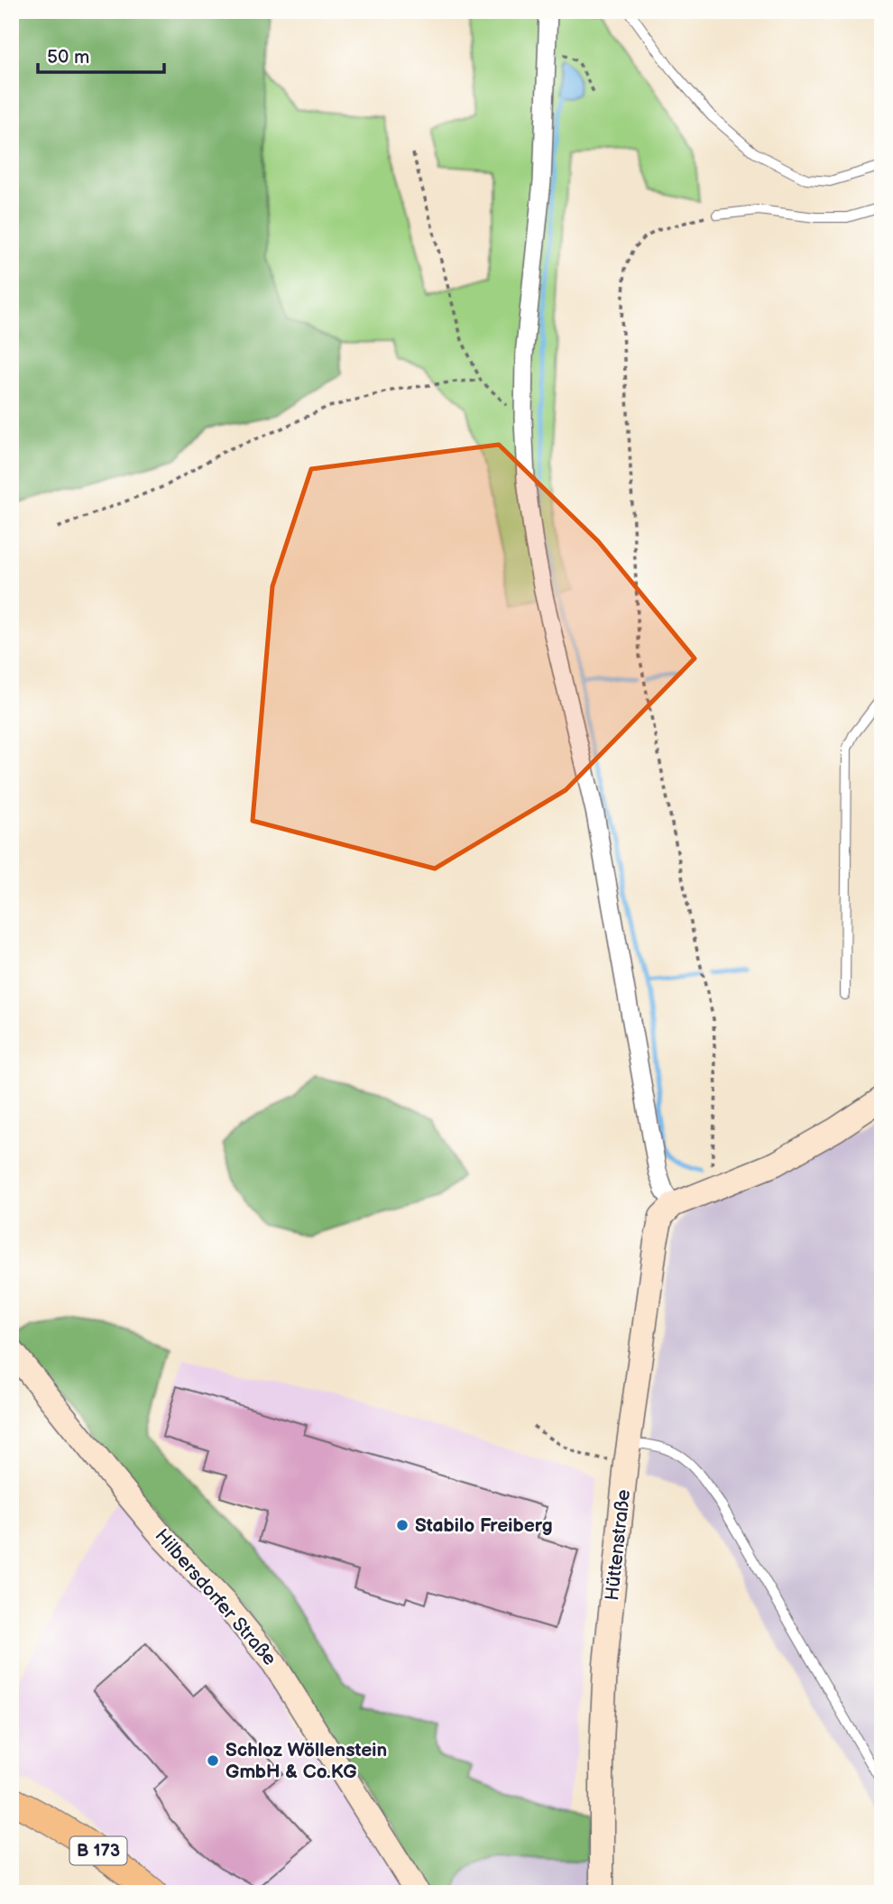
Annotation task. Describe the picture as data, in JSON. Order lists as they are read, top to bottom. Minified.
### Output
{"streets":{"main road":["Hüttenstraße","Hilbersdorfer Straße","B 173"]},"places":["Stabilo Freiberg","Schloz Wöllenstein GmbH & Co.KG"],"scale_bar":"50 m"}
